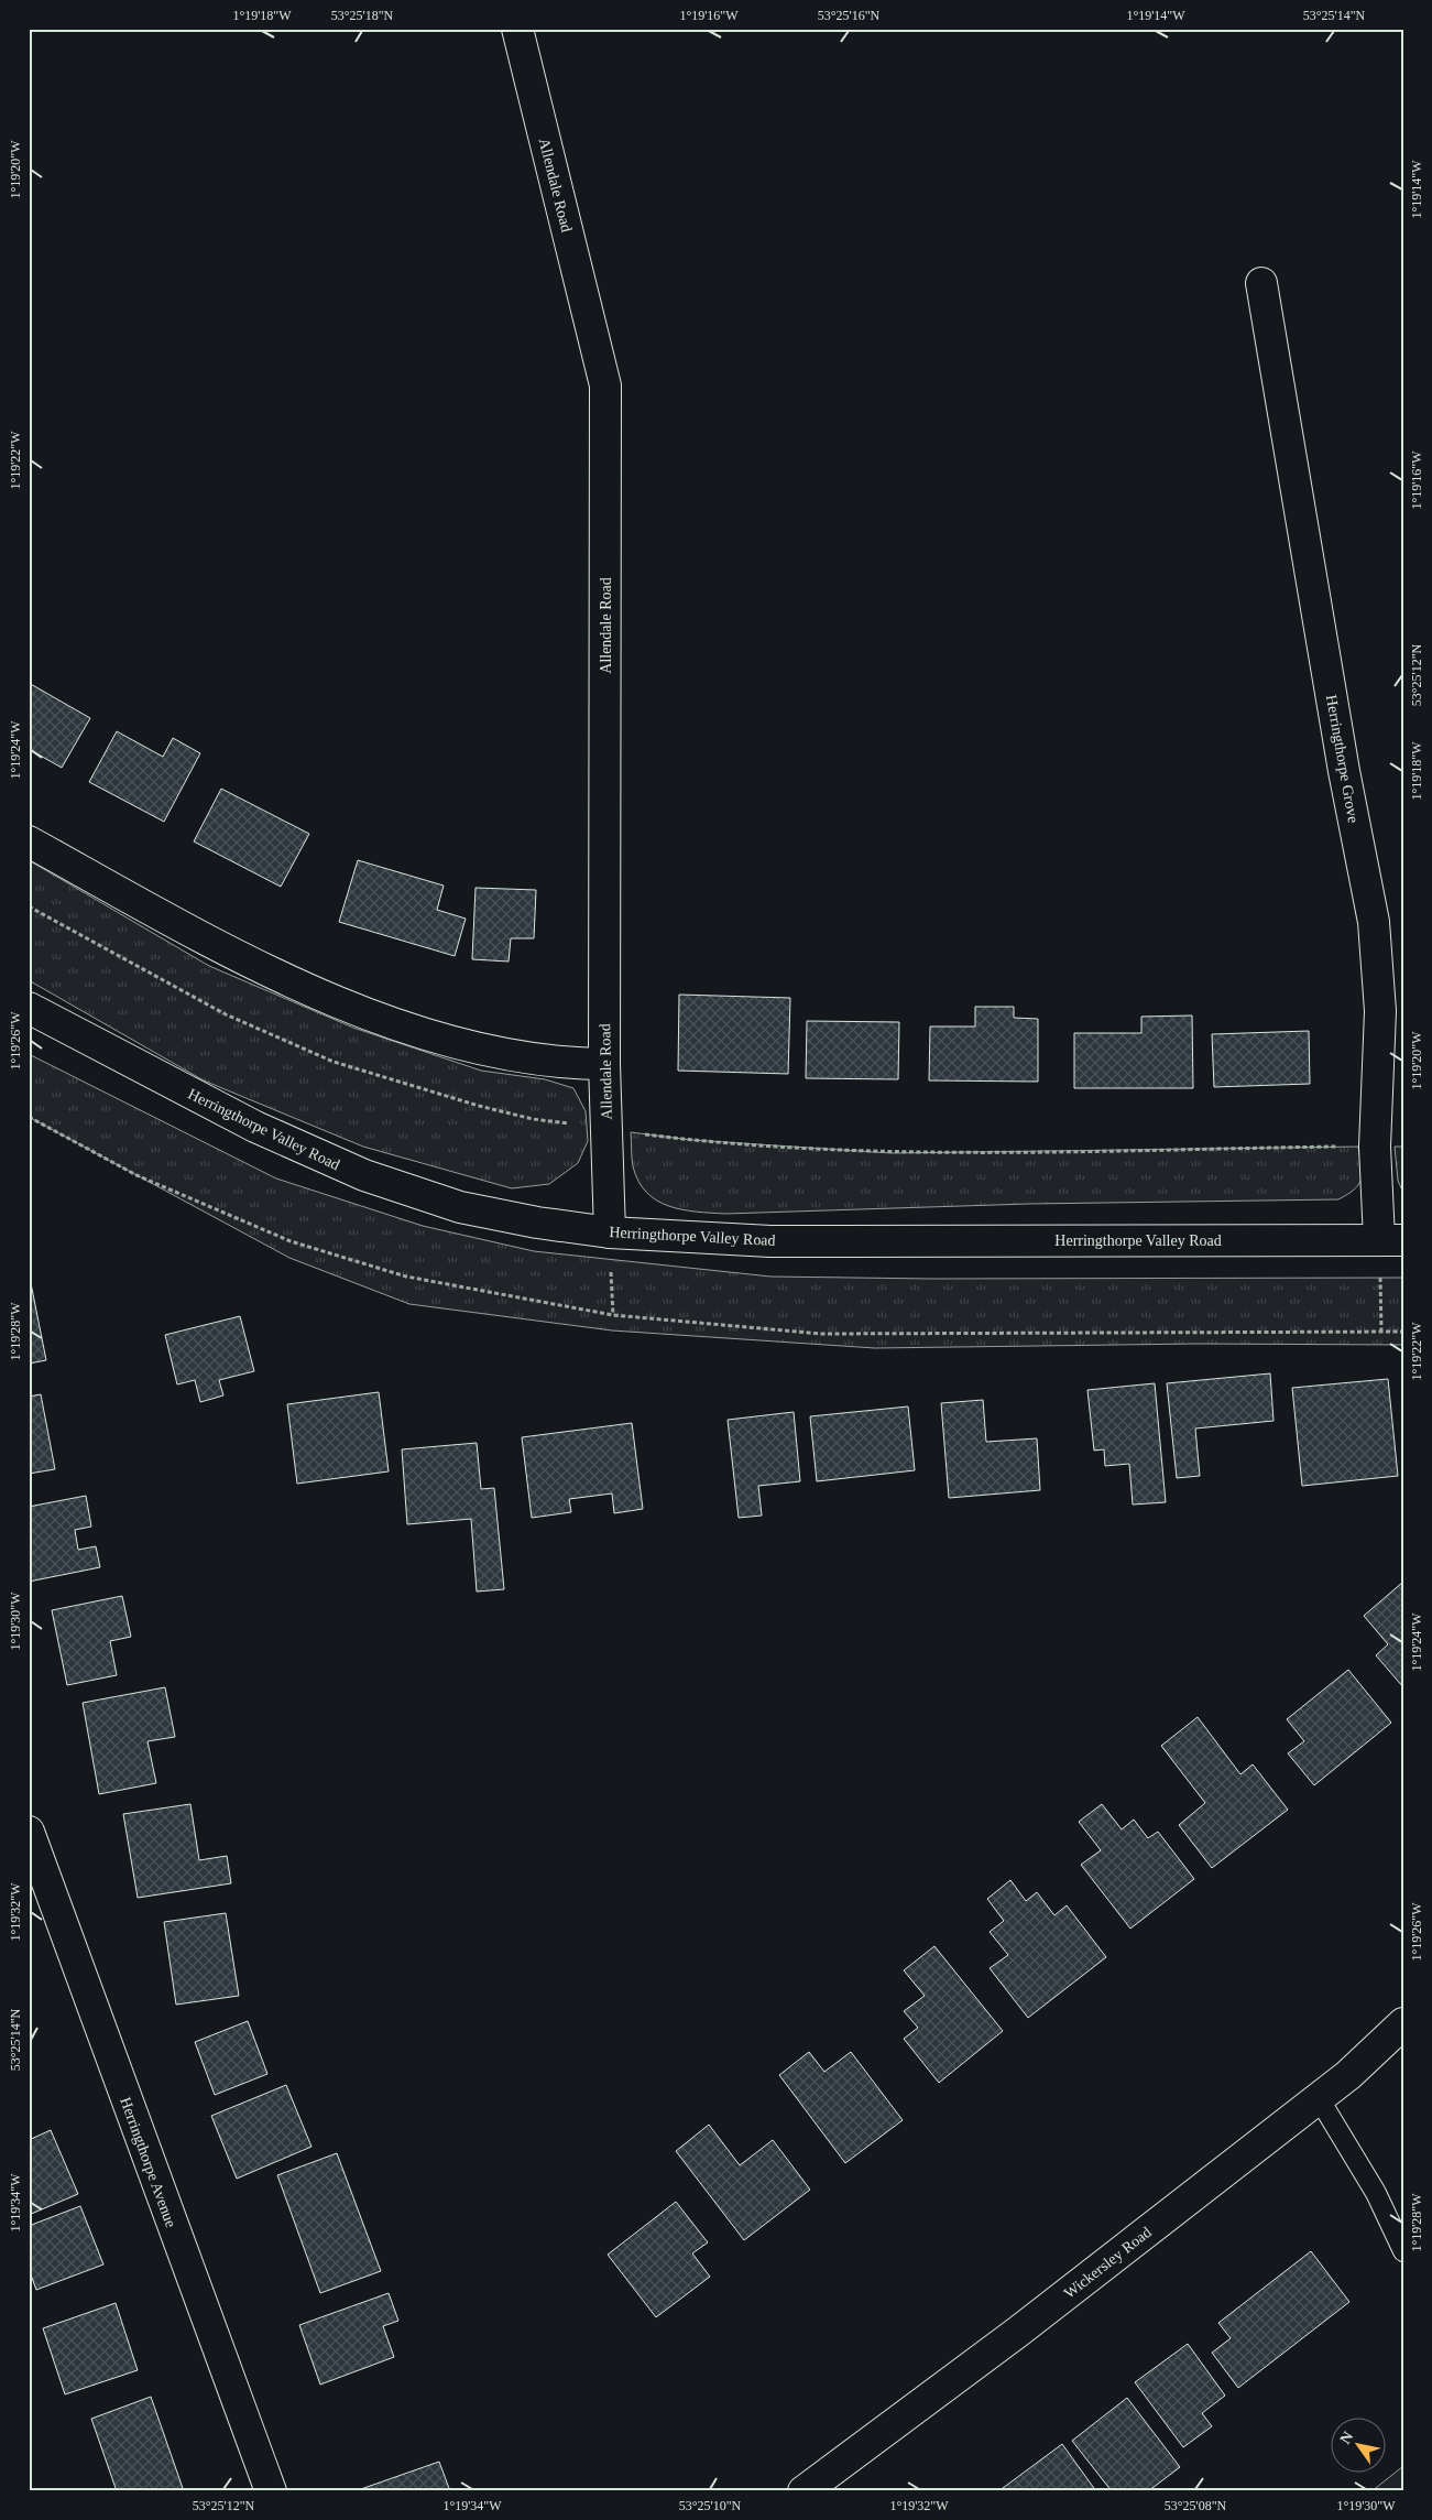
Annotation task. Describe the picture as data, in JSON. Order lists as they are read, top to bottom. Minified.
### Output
{"streets":{"street":["Allendale Road","Herringthorpe Grove","Herringthorpe Valley Road","Herringthorpe Avenue","Wickersley Road"]},"crossings":[["Allendale Road","Herringthorpe Valley Road"],["Herringthorpe Grove","Herringthorpe Valley Road"]],"north":"top left","coordinates":["1°19'18\"W","53°25'18\"N","1°19'16\"W","53°25'16\"N","1°19'14\"W","53°25'14\"N","1°19'20\"W","1°19'22\"W","53°25'12\"N","1°19'24\"W","1°19'26\"W","1°19'28\"W","1°19'30\"W","1°19'32\"W","1°19'34\"W","53°25'10\"N","53°25'08\"N"]}
